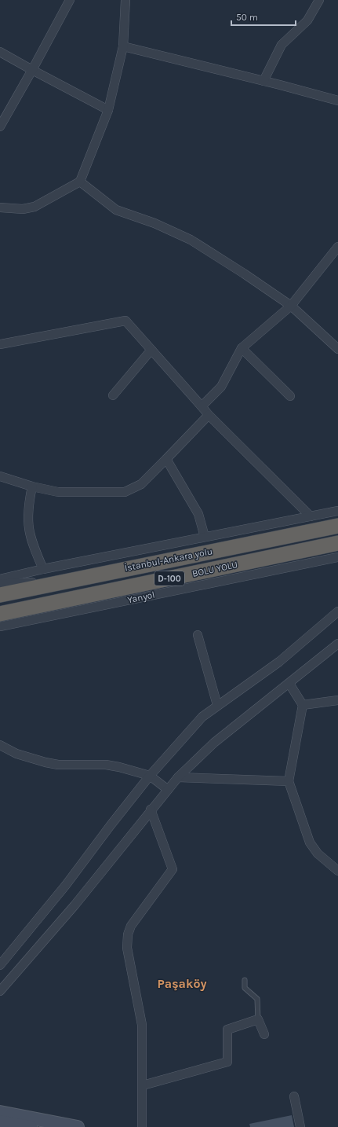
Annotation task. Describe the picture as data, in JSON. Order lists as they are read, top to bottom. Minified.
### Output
{"streets":{"highway":["İstanbul-Ankara yolu","BOLU YOLU","D-100"],"street":["Yanyol"]},"districts":["Paşaköy"],"scale_bar":"50 m"}
